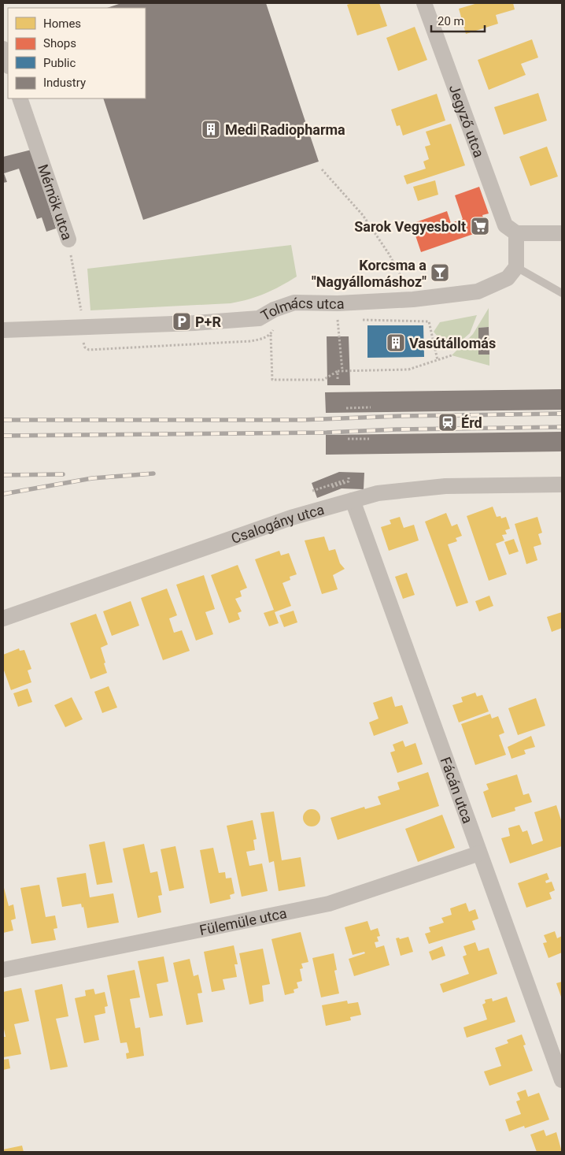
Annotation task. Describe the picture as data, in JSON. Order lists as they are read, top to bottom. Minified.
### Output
{"streets":{"street":["Jegyző utca","Mérnök utca","Tolmács utca","Csalogány utca","Fácán utca","Fülemüle utca"]},"crossings":[["Csalogány utca","Fácán utca"],["Fácán utca","Fülemüle utca"]],"places":{"building":["Medi Radiopharma","Vasútállomás"],"supermarket":["Sarok Vegyesbolt"],"bar":["Korcsma a \"Nagyállomáshoz\""],"parking":["P+R"],"station":["Érd"]},"legend":["Homes","Shops","Public","Industry"],"scale_bar":"20 m"}
